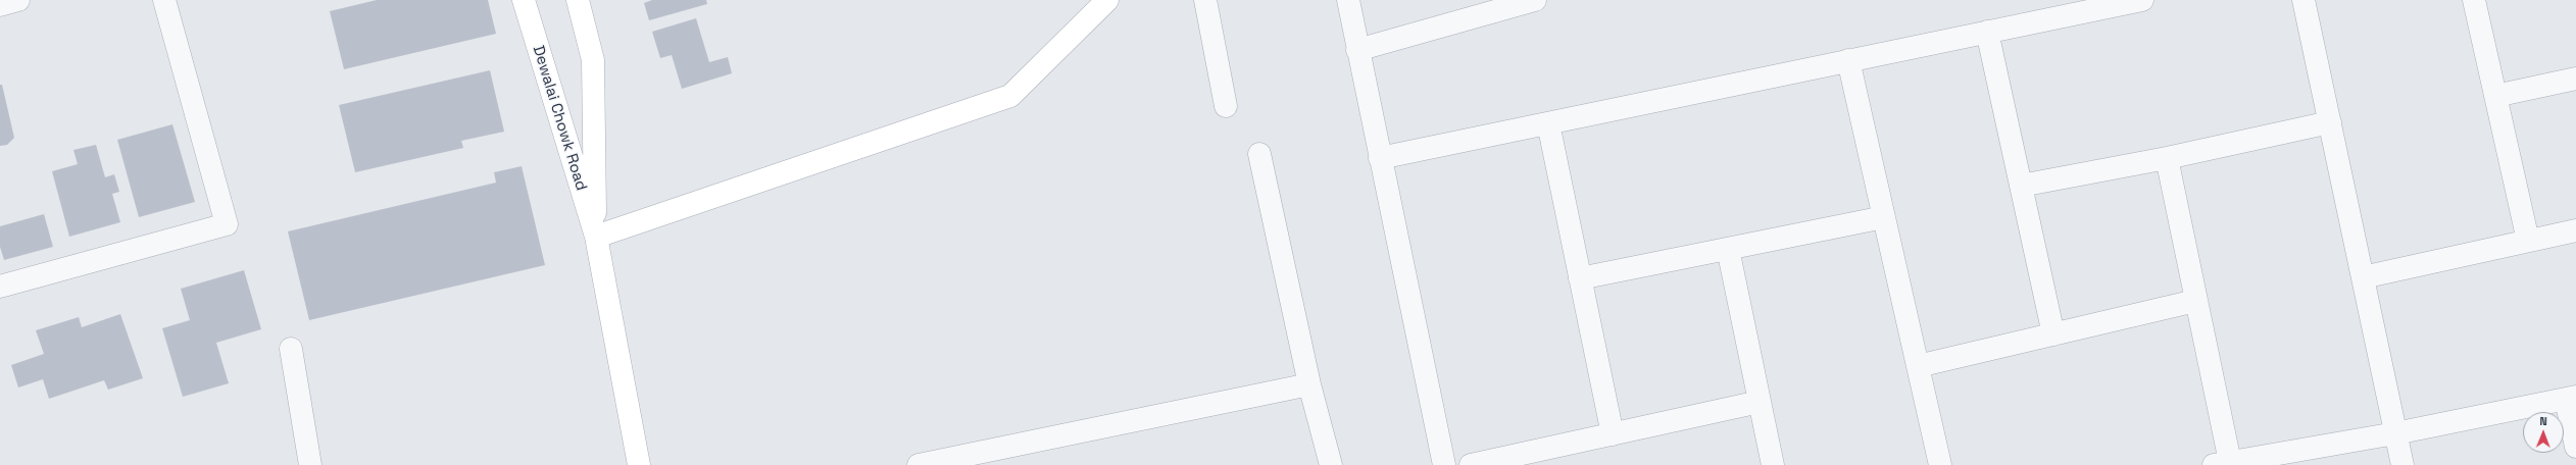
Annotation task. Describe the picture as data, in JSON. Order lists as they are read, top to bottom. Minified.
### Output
{"streets":{"main road":["Dewalai Chowk Road"]},"north":"top"}
